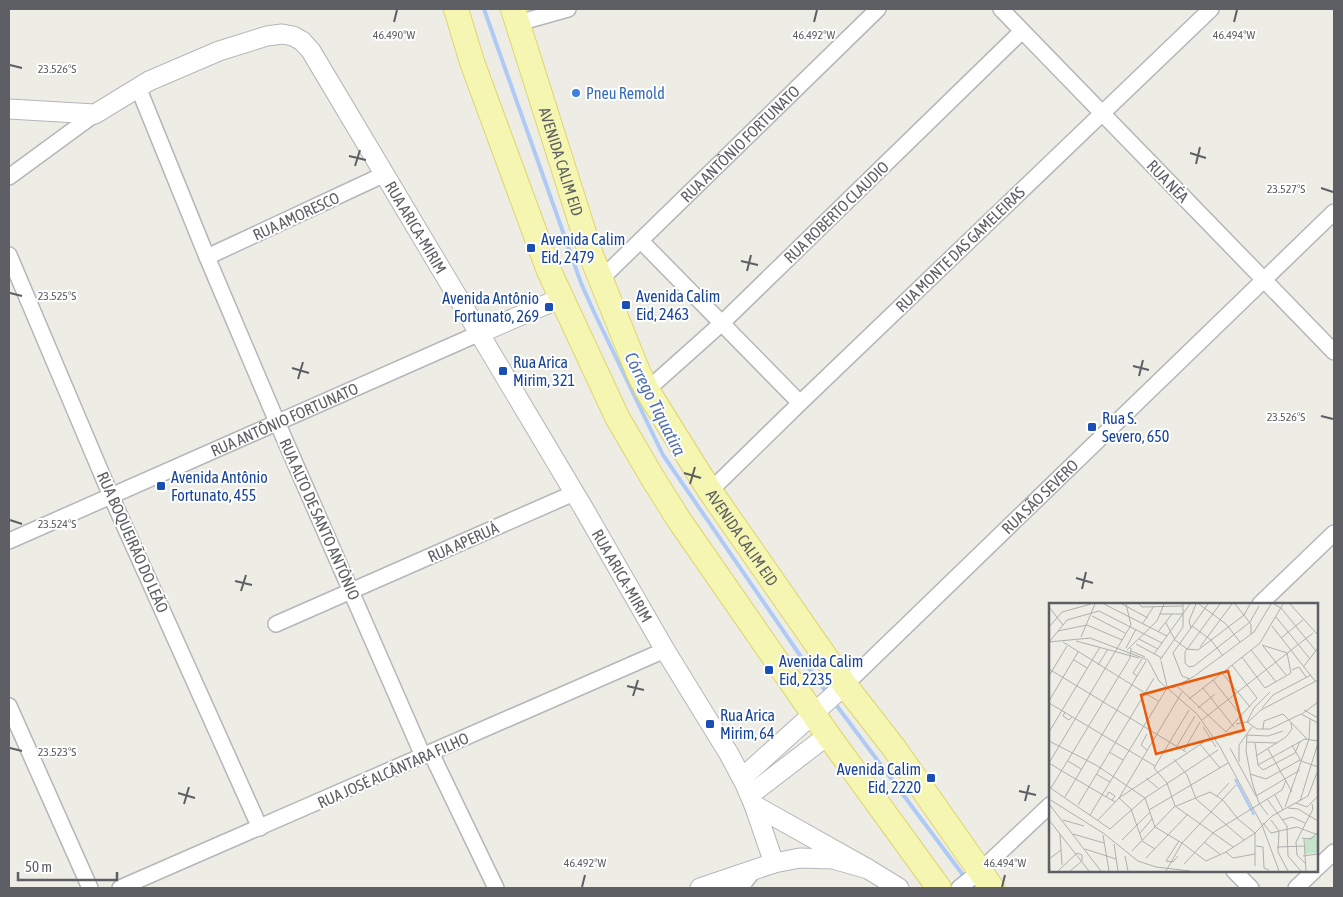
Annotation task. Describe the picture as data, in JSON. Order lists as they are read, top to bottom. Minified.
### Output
{"streets":{"main road":["AVENIDA CALIM EID"],"street":["RUA ANTÔNIO FORTUNATO","RUA NÉA","RUA ROBERTO CLAUDIO","RUA AMORESCO","RUA ARICA-MIRIM","RUA MONTE DAS GAMELEIRAS","RUA SÃO SEVERO","RUA ALTO DE SANTO ANTÔNIO","RUA BOQUEIRÃO DO LEÃO","RUA APERUÁ","RUA JOSÉ ALCÂNTARA FILHO"]},"crossings":[["RUA ANTÔNIO FORTUNATO","AVENIDA CALIM EID"],["RUA ANTÔNIO FORTUNATO","RUA ARICA-MIRIM"],["RUA ANTÔNIO FORTUNATO","RUA ALTO DE SANTO ANTÔNIO"],["RUA ANTÔNIO FORTUNATO","RUA BOQUEIRÃO DO LEÃO"],["AVENIDA CALIM EID","RUA ROBERTO CLAUDIO"],["AVENIDA CALIM EID","RUA MONTE DAS GAMELEIRAS"],["AVENIDA CALIM EID","RUA SÃO SEVERO"],["RUA NÉA","RUA ROBERTO CLAUDIO"],["RUA NÉA","RUA MONTE DAS GAMELEIRAS"],["RUA NÉA","RUA SÃO SEVERO"],["RUA AMORESCO","RUA ARICA-MIRIM"],["RUA AMORESCO","RUA ALTO DE SANTO ANTÔNIO"],["RUA ARICA-MIRIM","RUA SÃO SEVERO"],["RUA ARICA-MIRIM","RUA ALTO DE SANTO ANTÔNIO"],["RUA ARICA-MIRIM","RUA APERUÁ"],["RUA ARICA-MIRIM","RUA JOSÉ ALCÂNTARA FILHO"],["RUA ALTO DE SANTO ANTÔNIO","RUA APERUÁ"],["RUA ALTO DE SANTO ANTÔNIO","RUA JOSÉ ALCÂNTARA FILHO"],["RUA BOQUEIRÃO DO LEÃO","RUA JOSÉ ALCÂNTARA FILHO"]],"water":["Córrego Tiquatira"],"places":{"other":["Pneu Remold"],"transit":["Avenida Calim Eid, 2479","Avenida Calim Eid, 2463","Avenida Antônio Fortunato, 269","Rua Arica Mirim, 321","Rua S. Severo, 650","Avenida Antônio Fortunato, 455","Avenida Calim Eid, 2235","Rua Arica Mirim, 64","Avenida Calim Eid, 2220"]},"scale_bar":"50 m","coordinates":["46.490°W","46.492°W","46.494°W","23.526°S","23.527°S","23.525°S","23.524°S","23.523°S"]}
